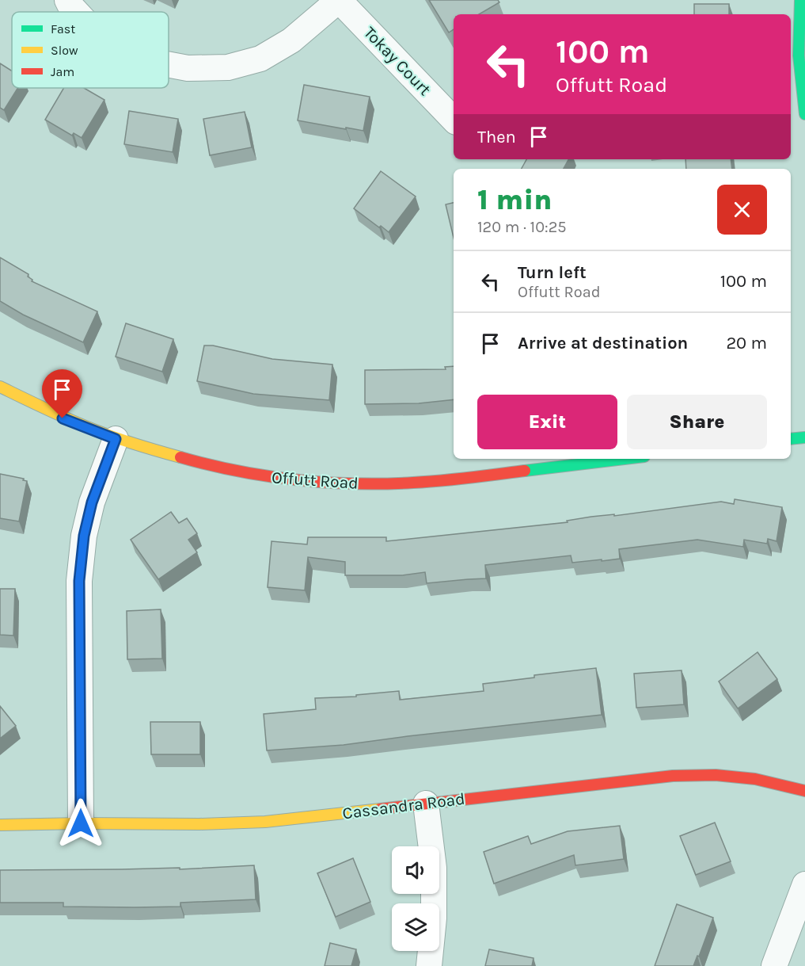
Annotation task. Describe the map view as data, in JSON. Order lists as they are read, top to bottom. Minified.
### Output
{"streets":{"street":["Tokay Court","Offutt Road","Cassandra Road"]},"legend":["Fast","Slow","Jam"],"page":{"turn":["100 m","Offutt Road"],"then":"Then","heading":["1 min","120 m · 10:25"],"list":[{"name":"Turn left","note":"Offutt Road","value":"100 m"},{"name":"Arrive at destination","value":"20 m"}],"buttons":["Exit","Share"]}}
